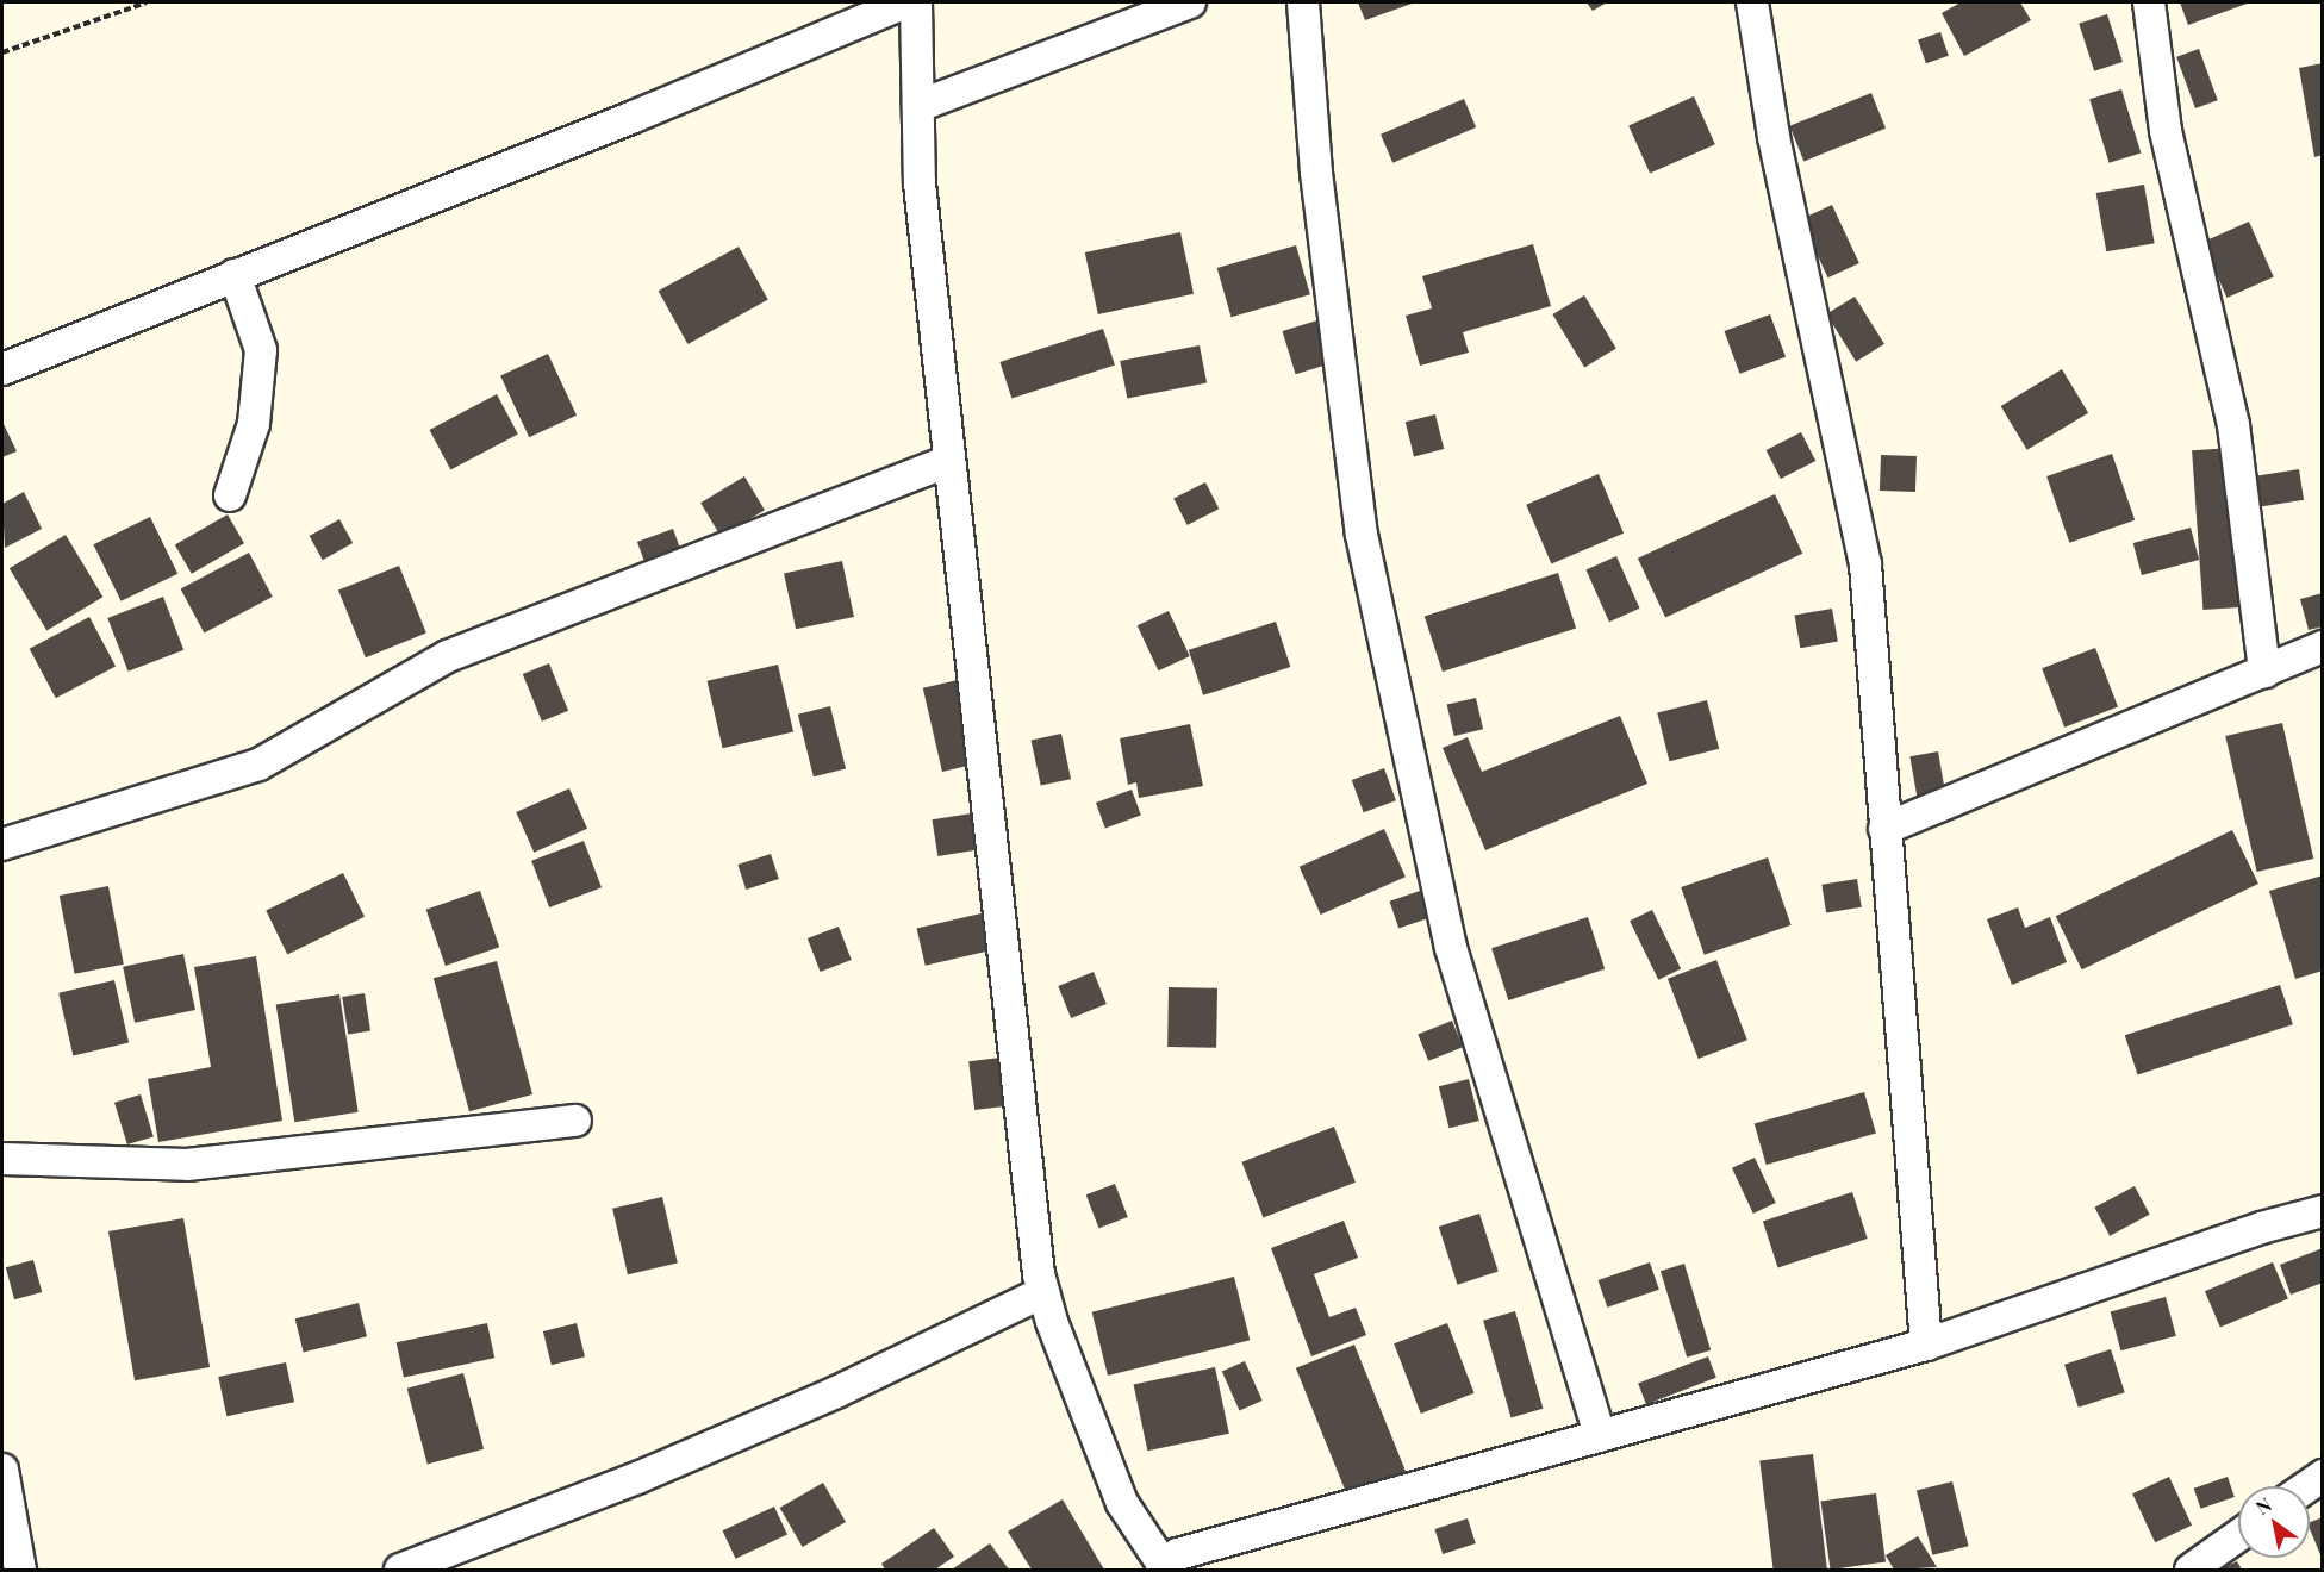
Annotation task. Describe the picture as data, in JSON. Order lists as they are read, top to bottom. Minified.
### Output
{"north":"top left"}
